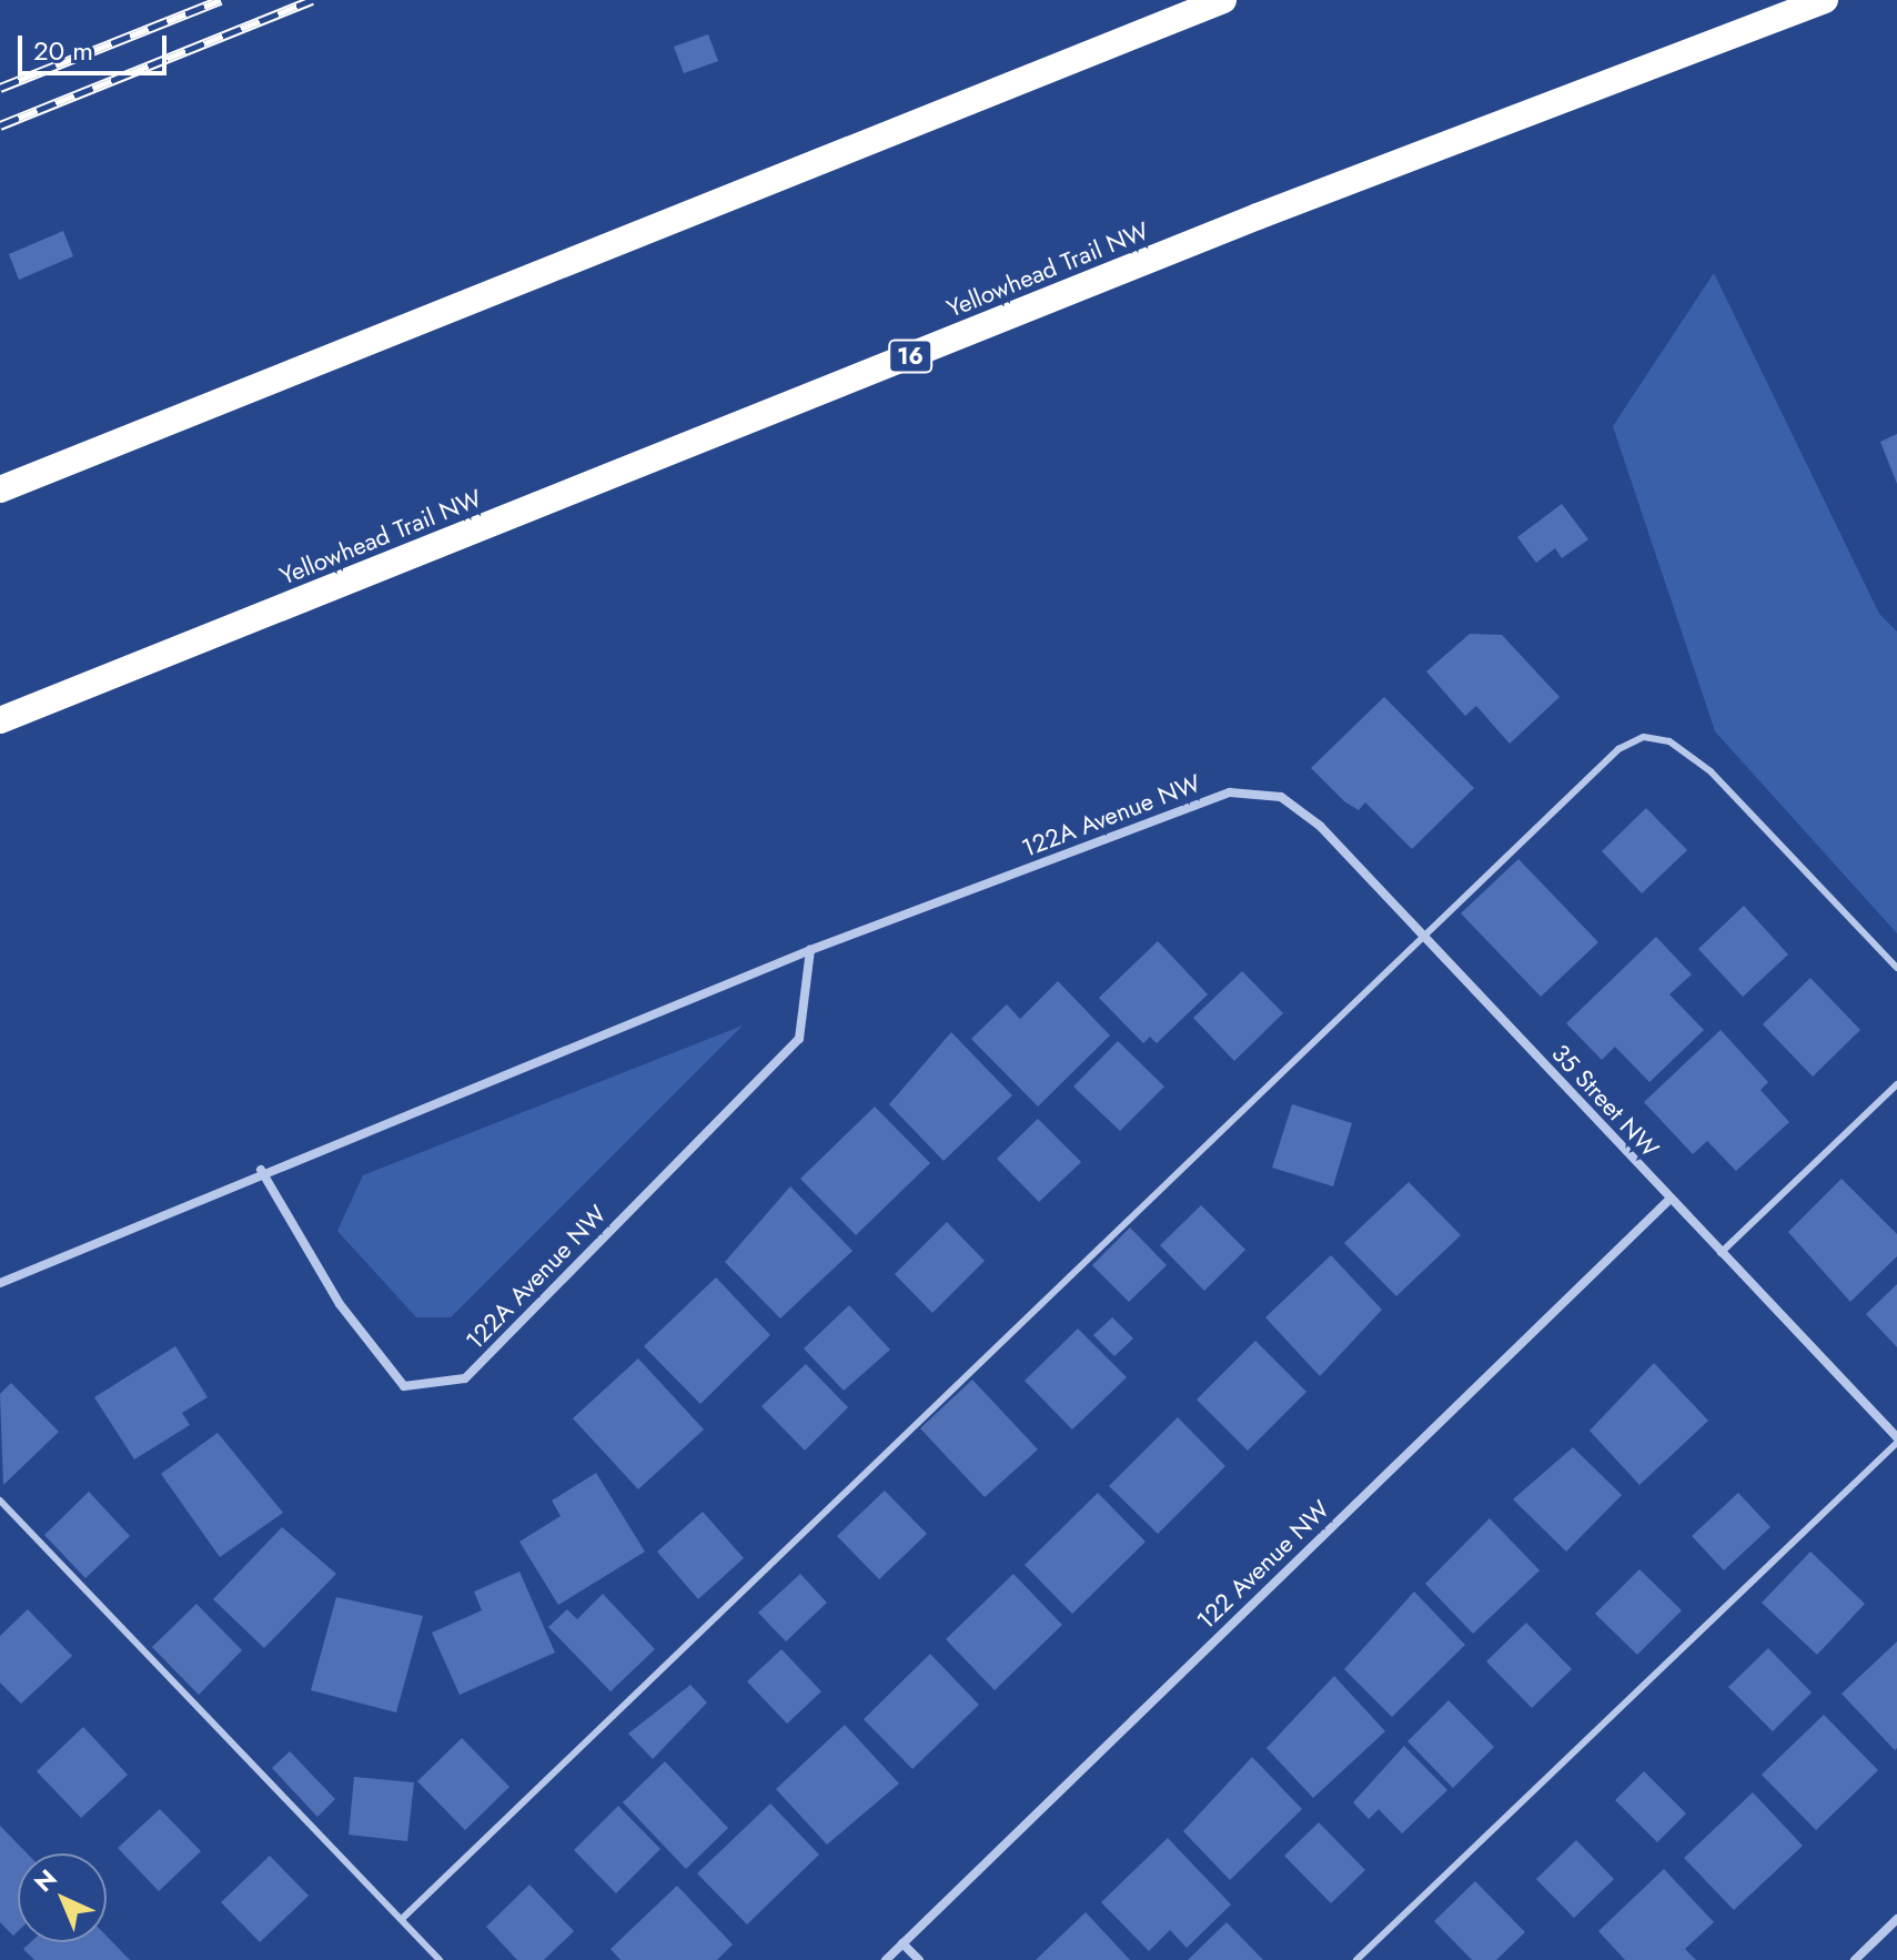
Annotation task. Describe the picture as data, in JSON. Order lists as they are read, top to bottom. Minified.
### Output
{"streets":{"highway":["Yellowhead Trail NW","16"],"street":["122A Avenue NW","35 Street NW","122 Avenue NW"]},"crossings":[["122A Avenue NW","35 Street NW"],["35 Street NW","122 Avenue NW"]],"scale_bar":"20 m","north":"top left"}
